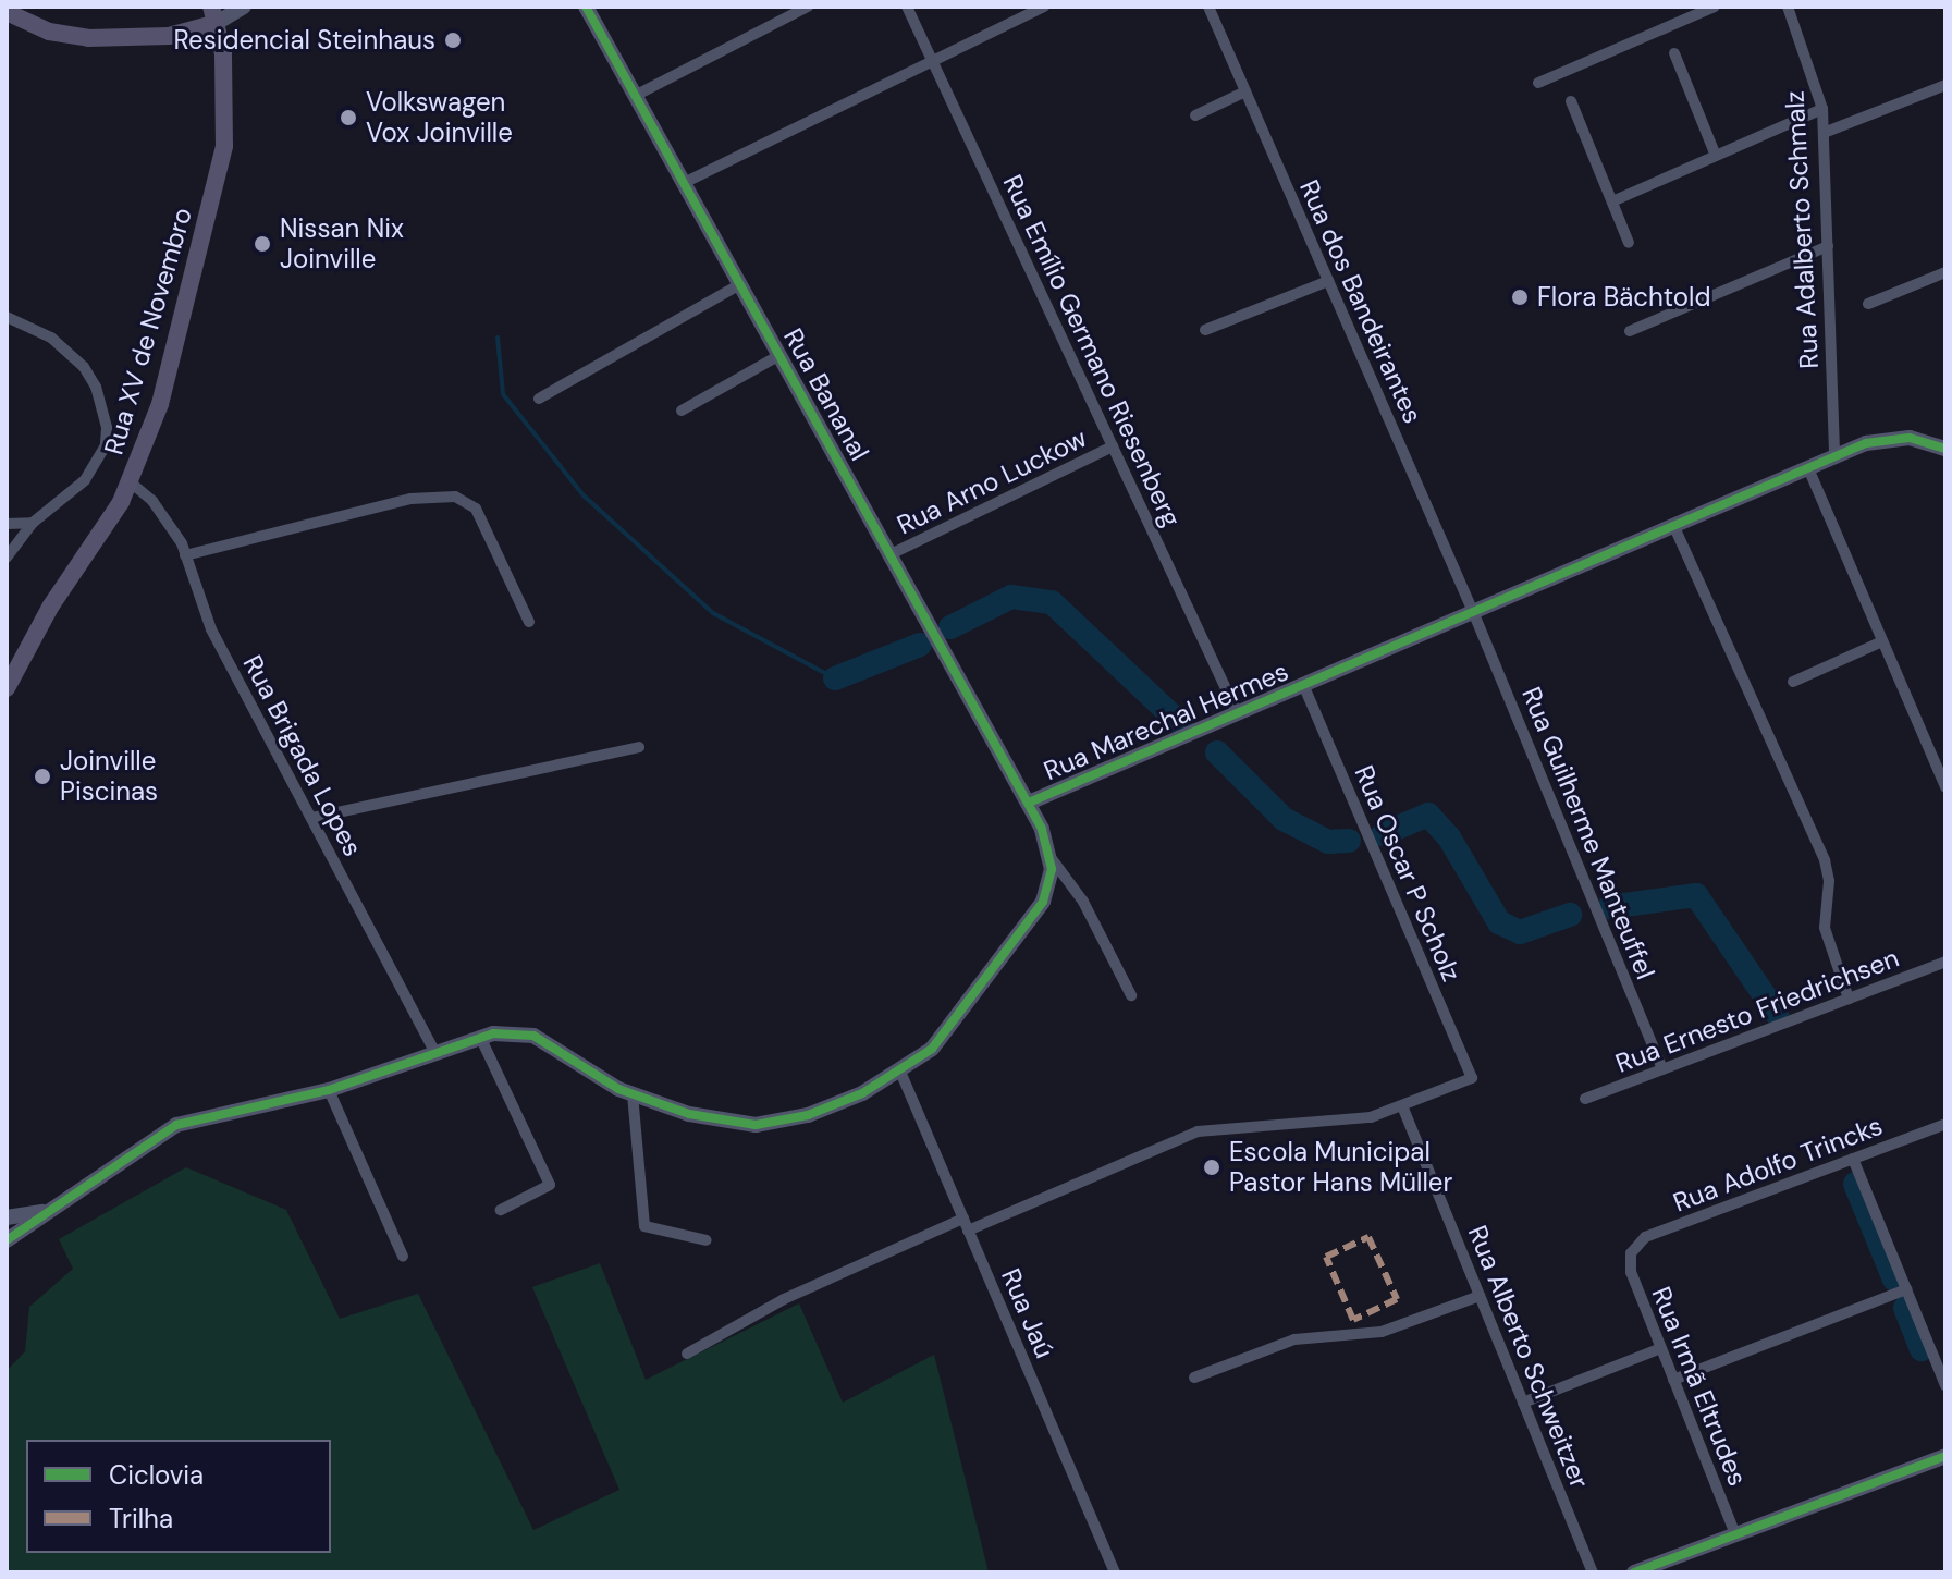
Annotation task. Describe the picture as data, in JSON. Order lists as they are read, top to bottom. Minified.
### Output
{"streets":{"main road":["Rua XV de Novembro"],"street":["Rua Adalberto Schmalz","Rua dos Bandeirantes","Rua Emílio Germano Riesenberg","Rua Bananal","Rua Arno Luckow","Rua Marechal Hermes","Rua Brigada Lopes","Rua Guilherme Manteuffel","Rua Oscar P Scholz","Rua Ernesto Friedrichsen","Rua Adolfo Trincks","Rua Jaú","Rua Alberto Schweitzer","Rua Irmã Eltrudes"]},"crossings":[["Rua Adalberto Schmalz","Rua Marechal Hermes"],["Rua dos Bandeirantes","Rua Marechal Hermes"],["Rua dos Bandeirantes","Rua Guilherme Manteuffel"],["Rua XV de Novembro","Rua Brigada Lopes"],["Rua Emílio Germano Riesenberg","Rua Arno Luckow"],["Rua Emílio Germano Riesenberg","Rua Marechal Hermes"],["Rua Bananal","Rua Arno Luckow"],["Rua Bananal","Rua Marechal Hermes"],["Rua Marechal Hermes","Rua Guilherme Manteuffel"],["Rua Marechal Hermes","Rua Oscar P Scholz"],["Rua Guilherme Manteuffel","Rua Ernesto Friedrichsen"],["Rua Oscar P Scholz","Rua Alberto Schweitzer"],["Rua Adolfo Trincks","Rua Irmã Eltrudes"]],"places":["Residencial Steinhaus","Volkswagen Vox Joinville","Nissan Nix Joinville","Flora Bächtold","Joinville Piscinas","Escola Municipal Pastor Hans Müller"],"legend":["Ciclovia","Trilha"]}
